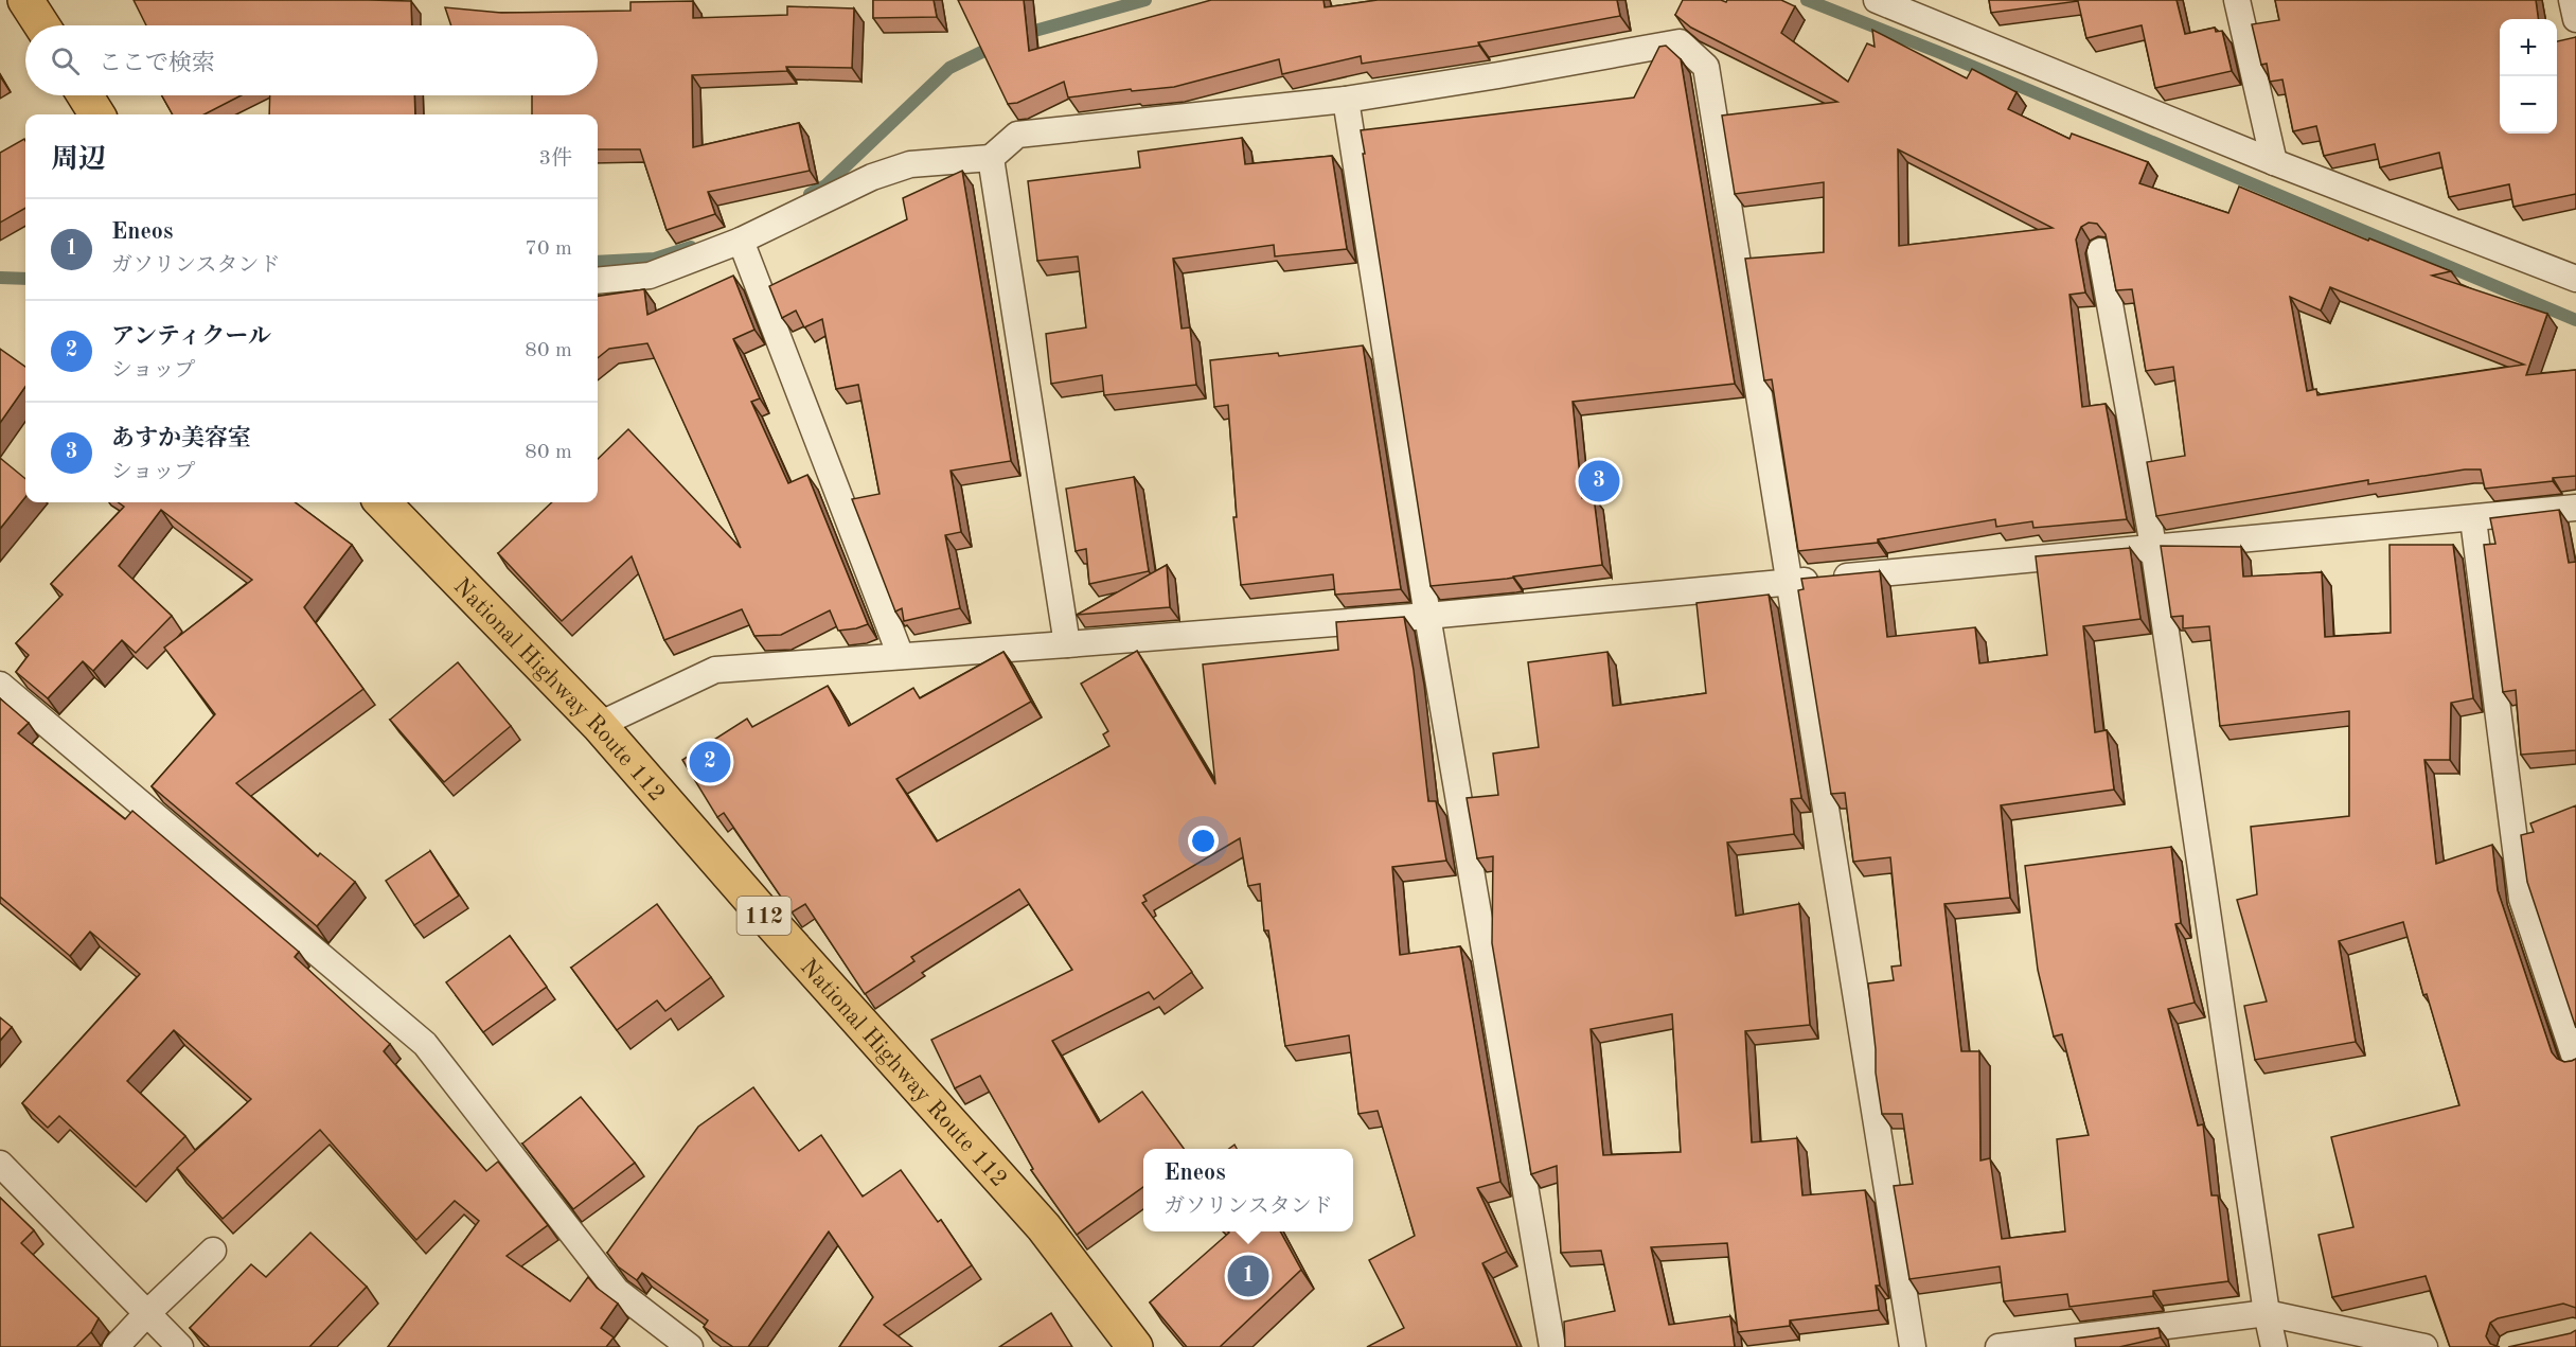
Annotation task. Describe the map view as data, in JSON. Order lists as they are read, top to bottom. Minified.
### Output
{"streets":{"highway":["National Highway Route 112","112"]},"page":{"map_buttons":["+","−"],"search":"ここで検索","heading":["周辺","3件"],"list":[{"mark":"1","name":"Eneos","note":"ガソリンスタンド","value":"70 m"},{"mark":"2","name":"アンティクール","note":"ショップ","value":"80 m"},{"mark":"3","name":"あすか美容室","note":"ショップ","value":"80 m"}],"pins":["3","2","1"],"popup":["Eneos","ガソリンスタンド"]}}
